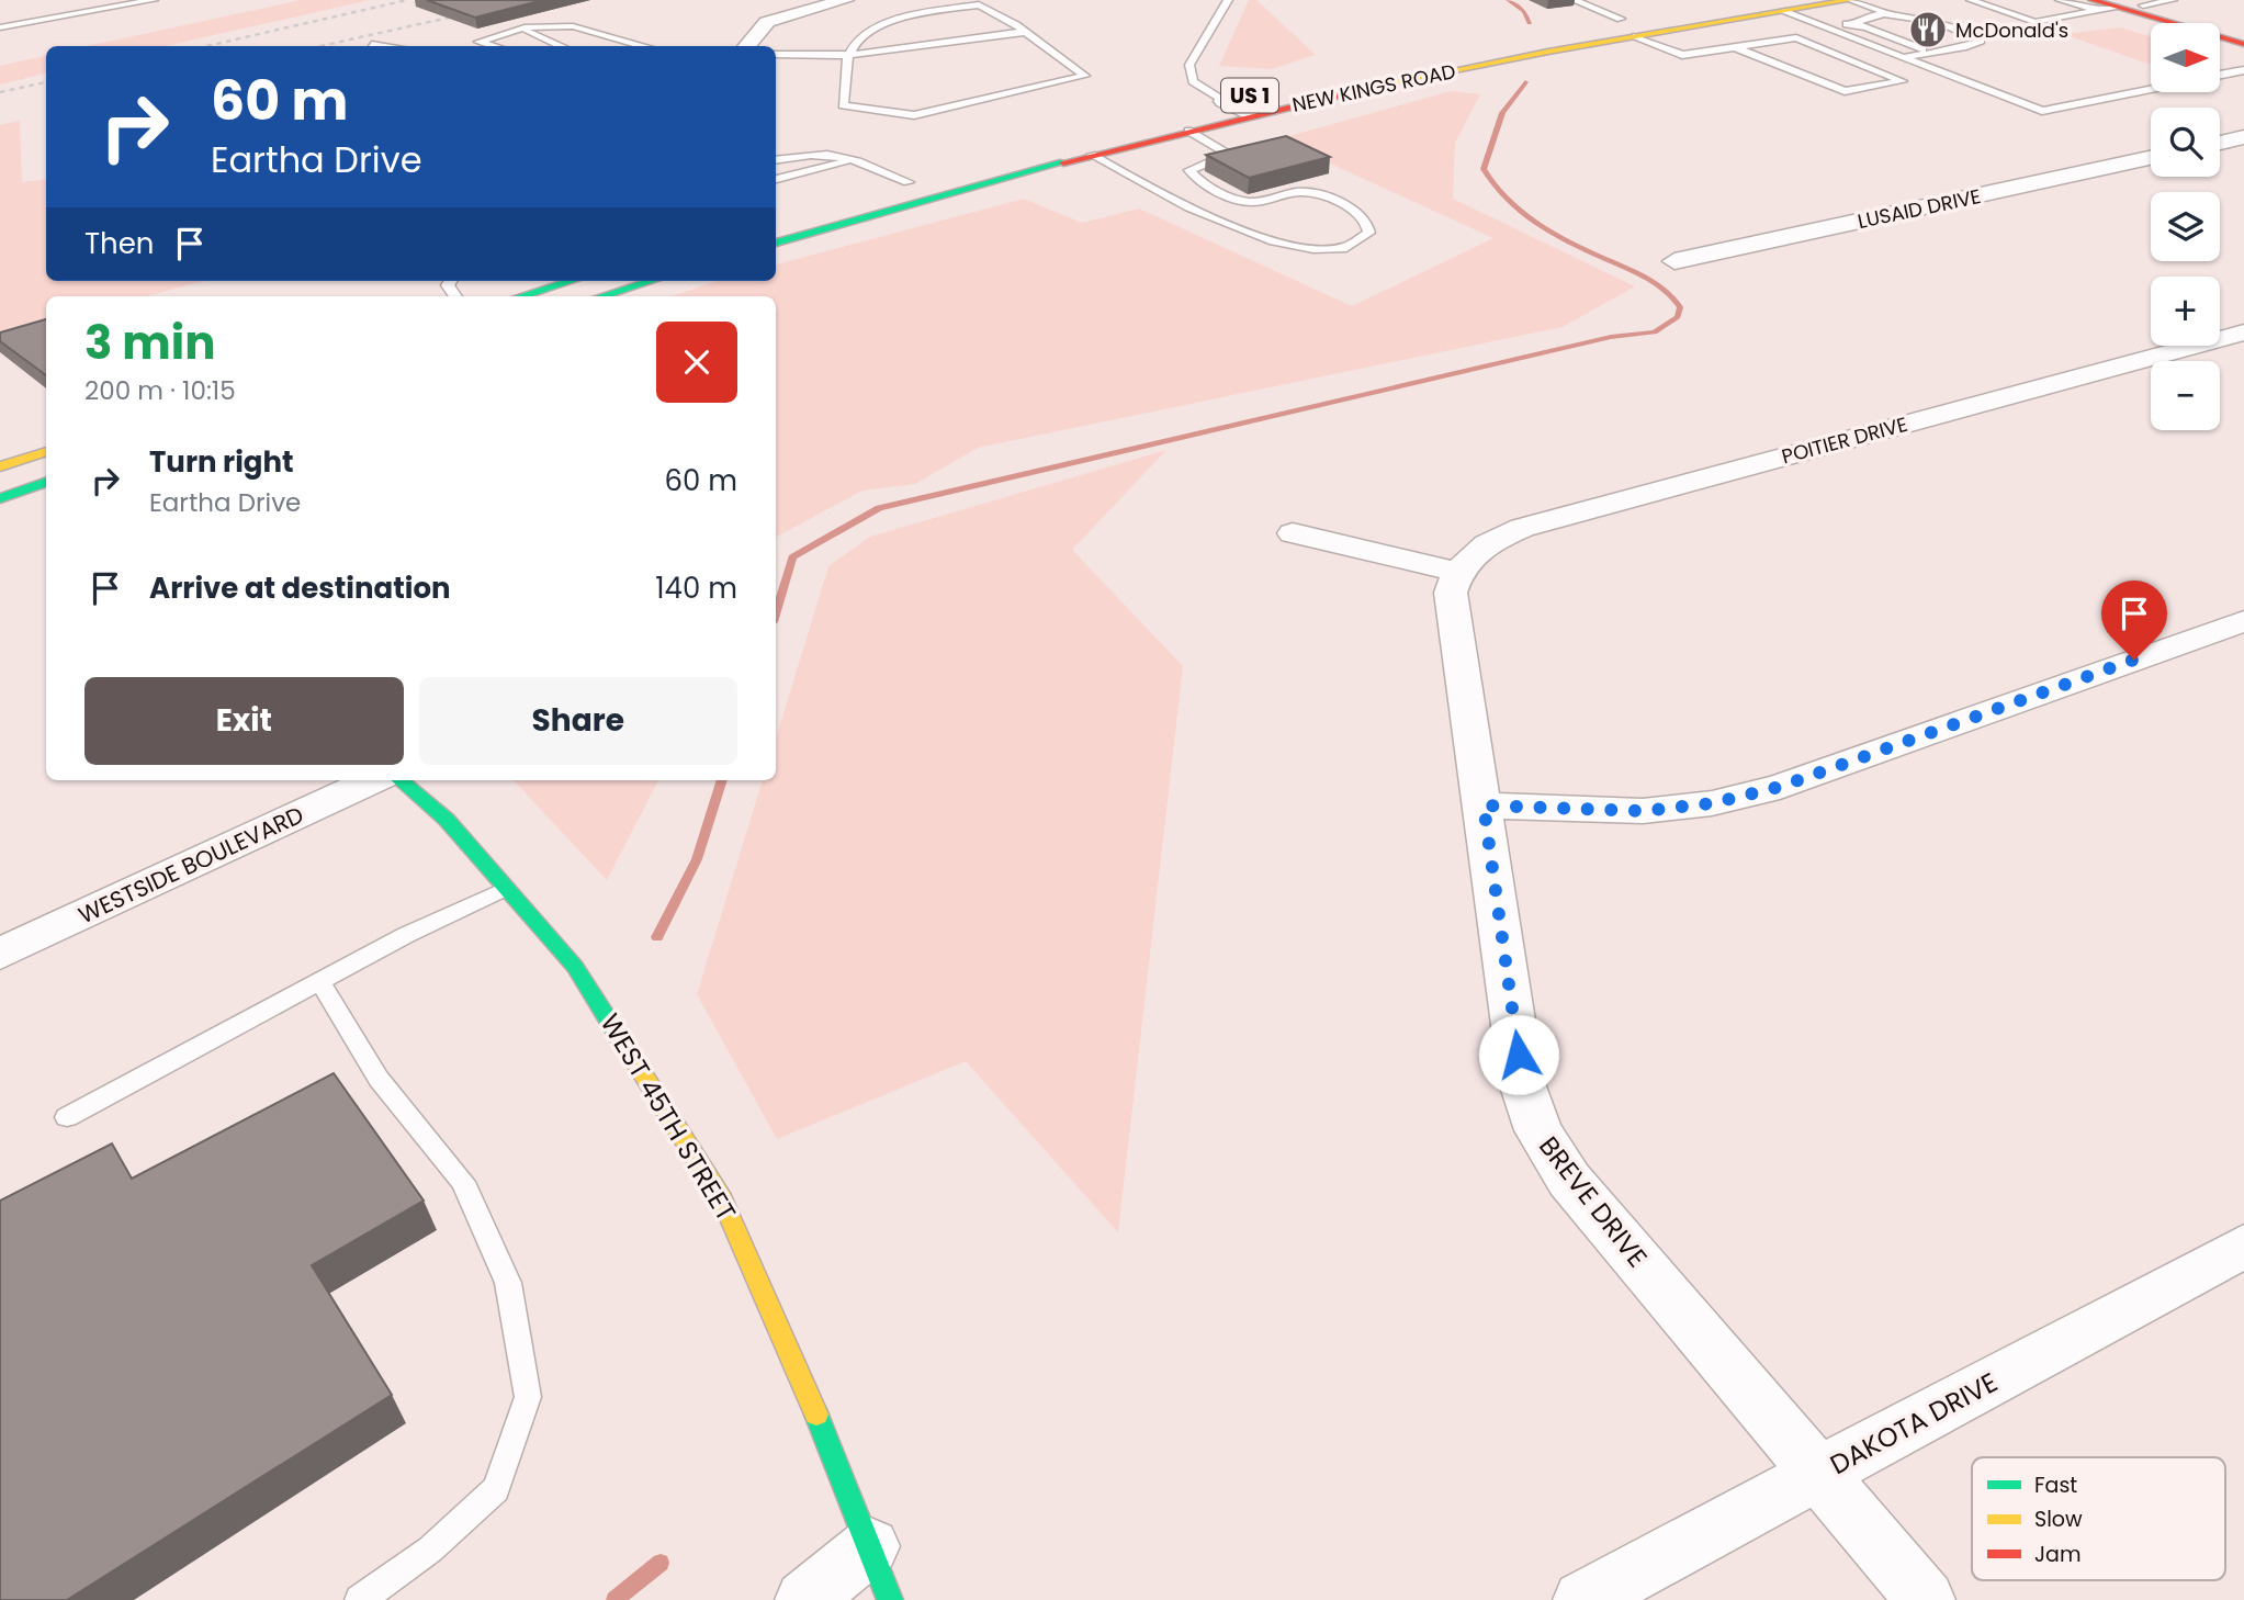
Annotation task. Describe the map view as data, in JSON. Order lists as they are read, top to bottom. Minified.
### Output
{"streets":{"main road":["NEW KINGS ROAD","US 1","WEST 45TH STREET"],"street":["LUSAID DRIVE","POITIER DRIVE","WESTSIDE BOULEVARD","BREVE DRIVE","DAKOTA DRIVE"]},"crossings":[["POITIER DRIVE","BREVE DRIVE"],["BREVE DRIVE","DAKOTA DRIVE"]],"places":{"restaurant":["McDonald's"]},"legend":["Fast","Slow","Jam"],"north":"right","page":{"map_buttons":["+","−"],"turn":["60 m","Eartha Drive"],"then":"Then","heading":["3 min","200 m · 10:15"],"list":[{"name":"Turn right","note":"Eartha Drive","value":"60 m"},{"name":"Arrive at destination","value":"140 m"}],"buttons":["Exit","Share"]}}
